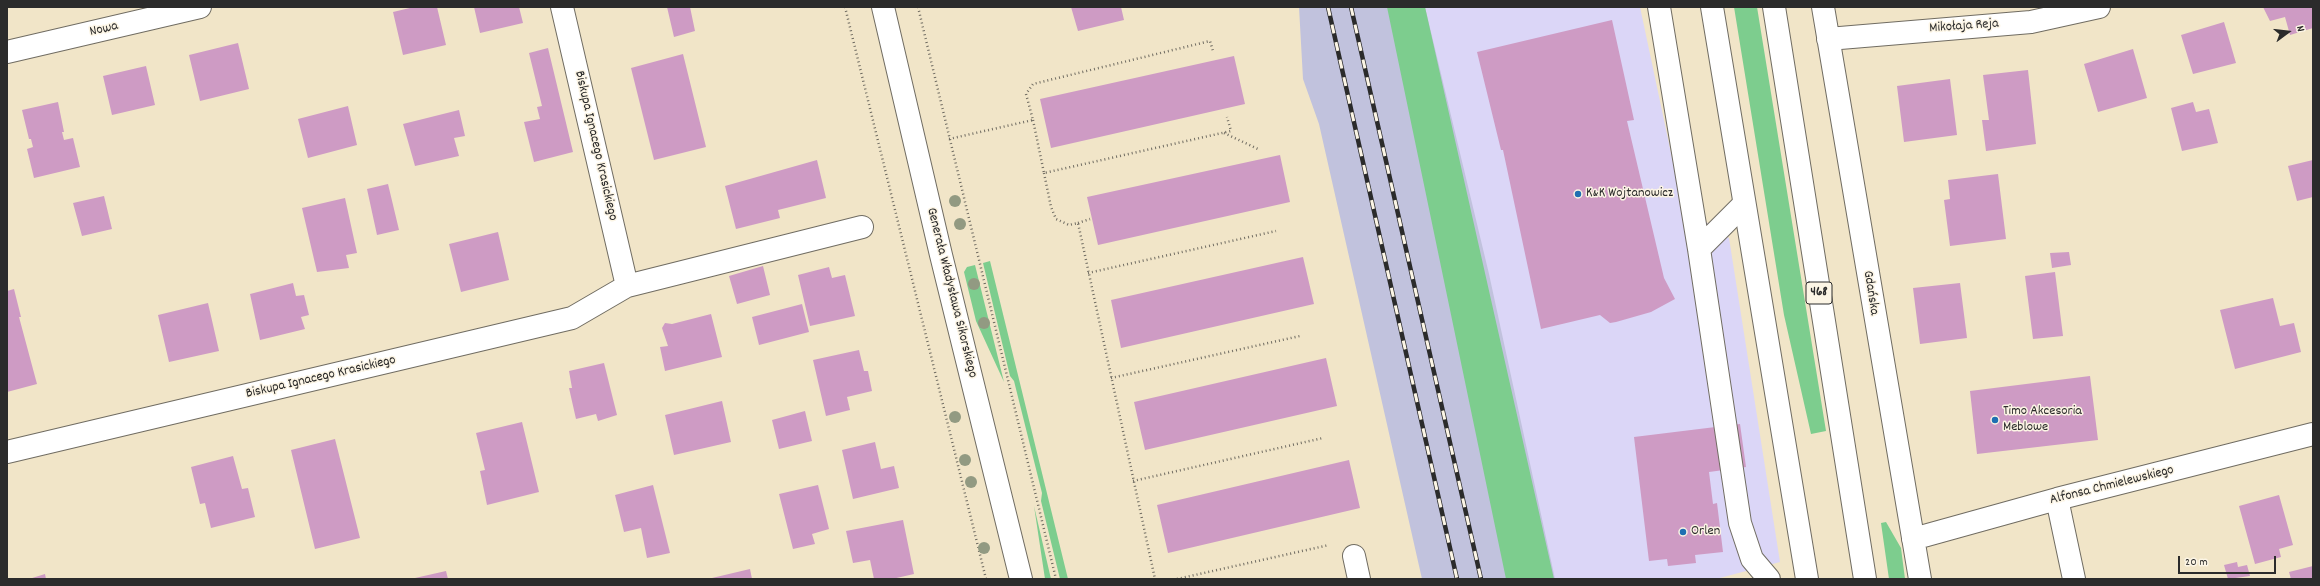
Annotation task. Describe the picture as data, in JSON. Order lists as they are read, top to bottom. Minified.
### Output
{"streets":{"street":["Mikołaja Reja","Nowa","Biskupa Ignacego Krasickiego","Generała Władysława Sikorskiego","468","Gdańska","Alfonsa Chmielewskiego"]},"crossings":[["Mikołaja Reja","Gdańska"],["Gdańska","Alfonsa Chmielewskiego"]],"places":["K&K Wojtanowicz","Timo Akcesoria Meblowe","Orlen"],"scale_bar":"20 m","north":"right"}
